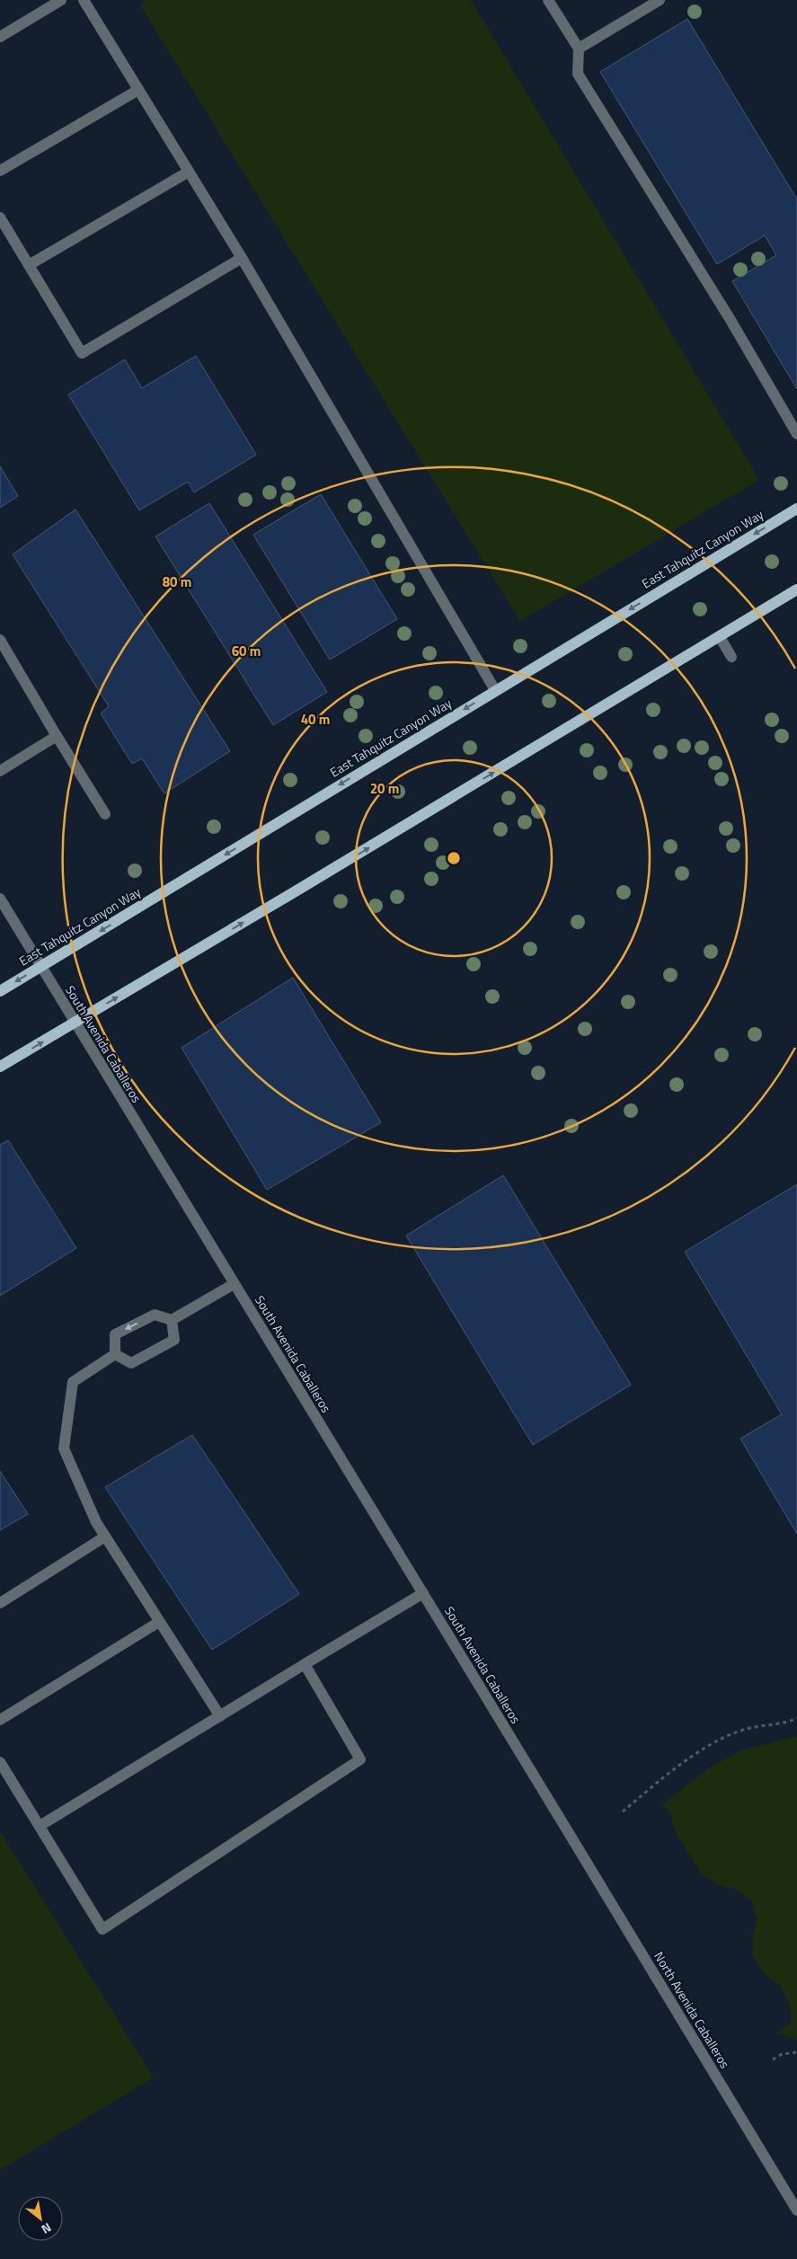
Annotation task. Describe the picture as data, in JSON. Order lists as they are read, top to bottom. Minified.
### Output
{"streets":{"main road":["East Tahquitz Canyon Way"],"street":["South Avenida Caballeros","North Avenida Caballeros"]},"crossings":[["East Tahquitz Canyon Way","South Avenida Caballeros"],["South Avenida Caballeros","North Avenida Caballeros"]],"north":"bottom right","rings":["80 m","60 m","40 m","20 m"]}
